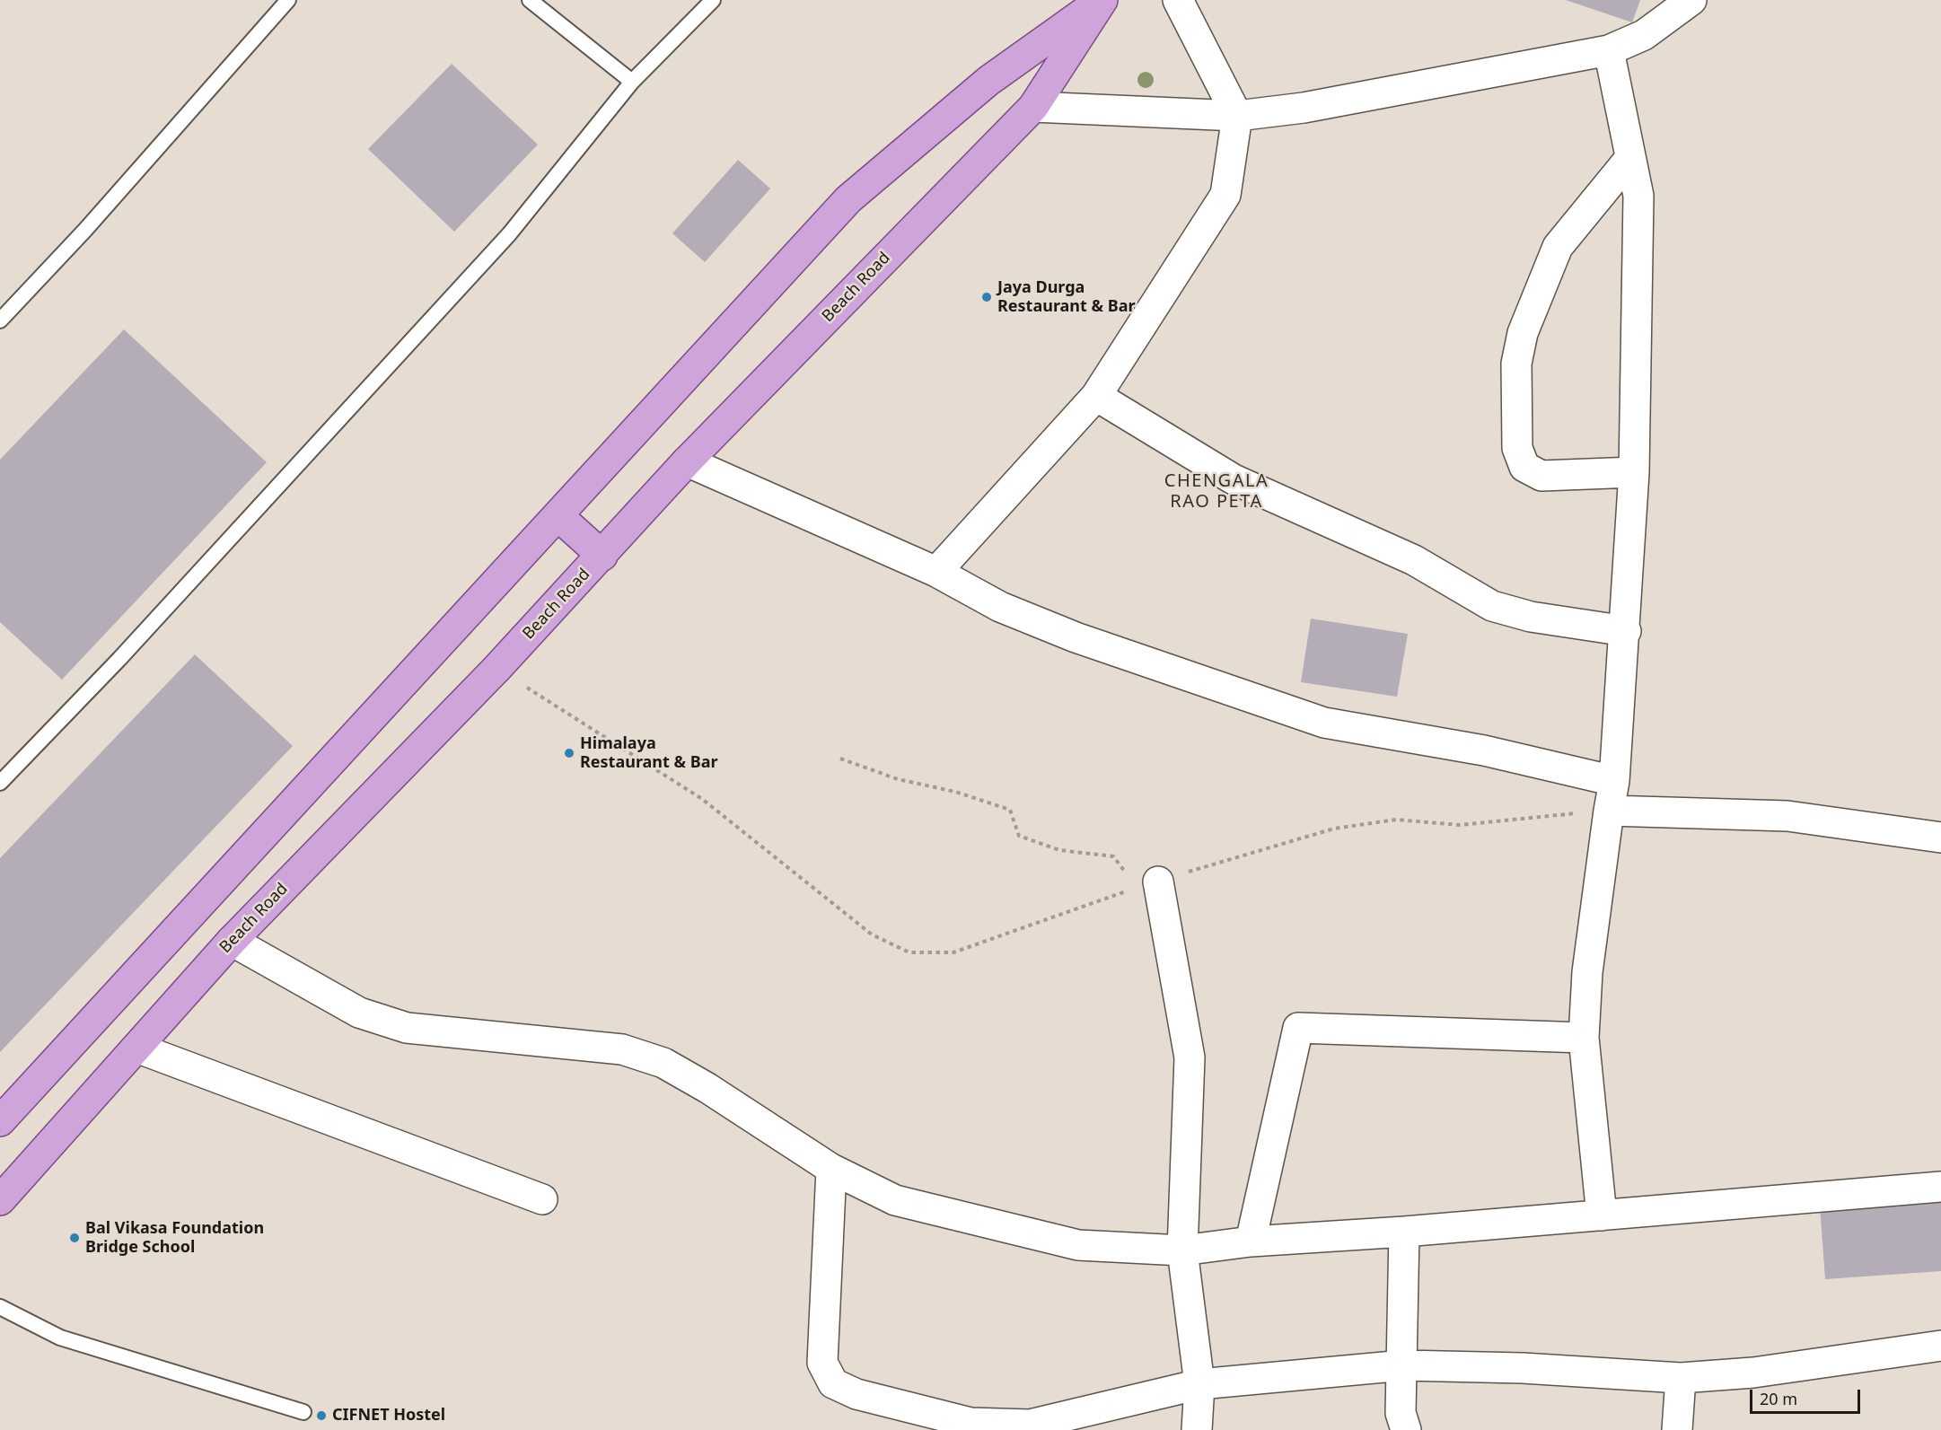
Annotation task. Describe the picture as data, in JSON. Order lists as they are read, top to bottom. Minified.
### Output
{"streets":{"main road":["Beach Road"]},"districts":["CHENGALA RAO PETA"],"places":["Jaya Durga Restaurant & Bar","Himalaya Restaurant & Bar","Bal Vikasa Foundation Bridge School","CIFNET Hostel"],"scale_bar":"20 m"}
